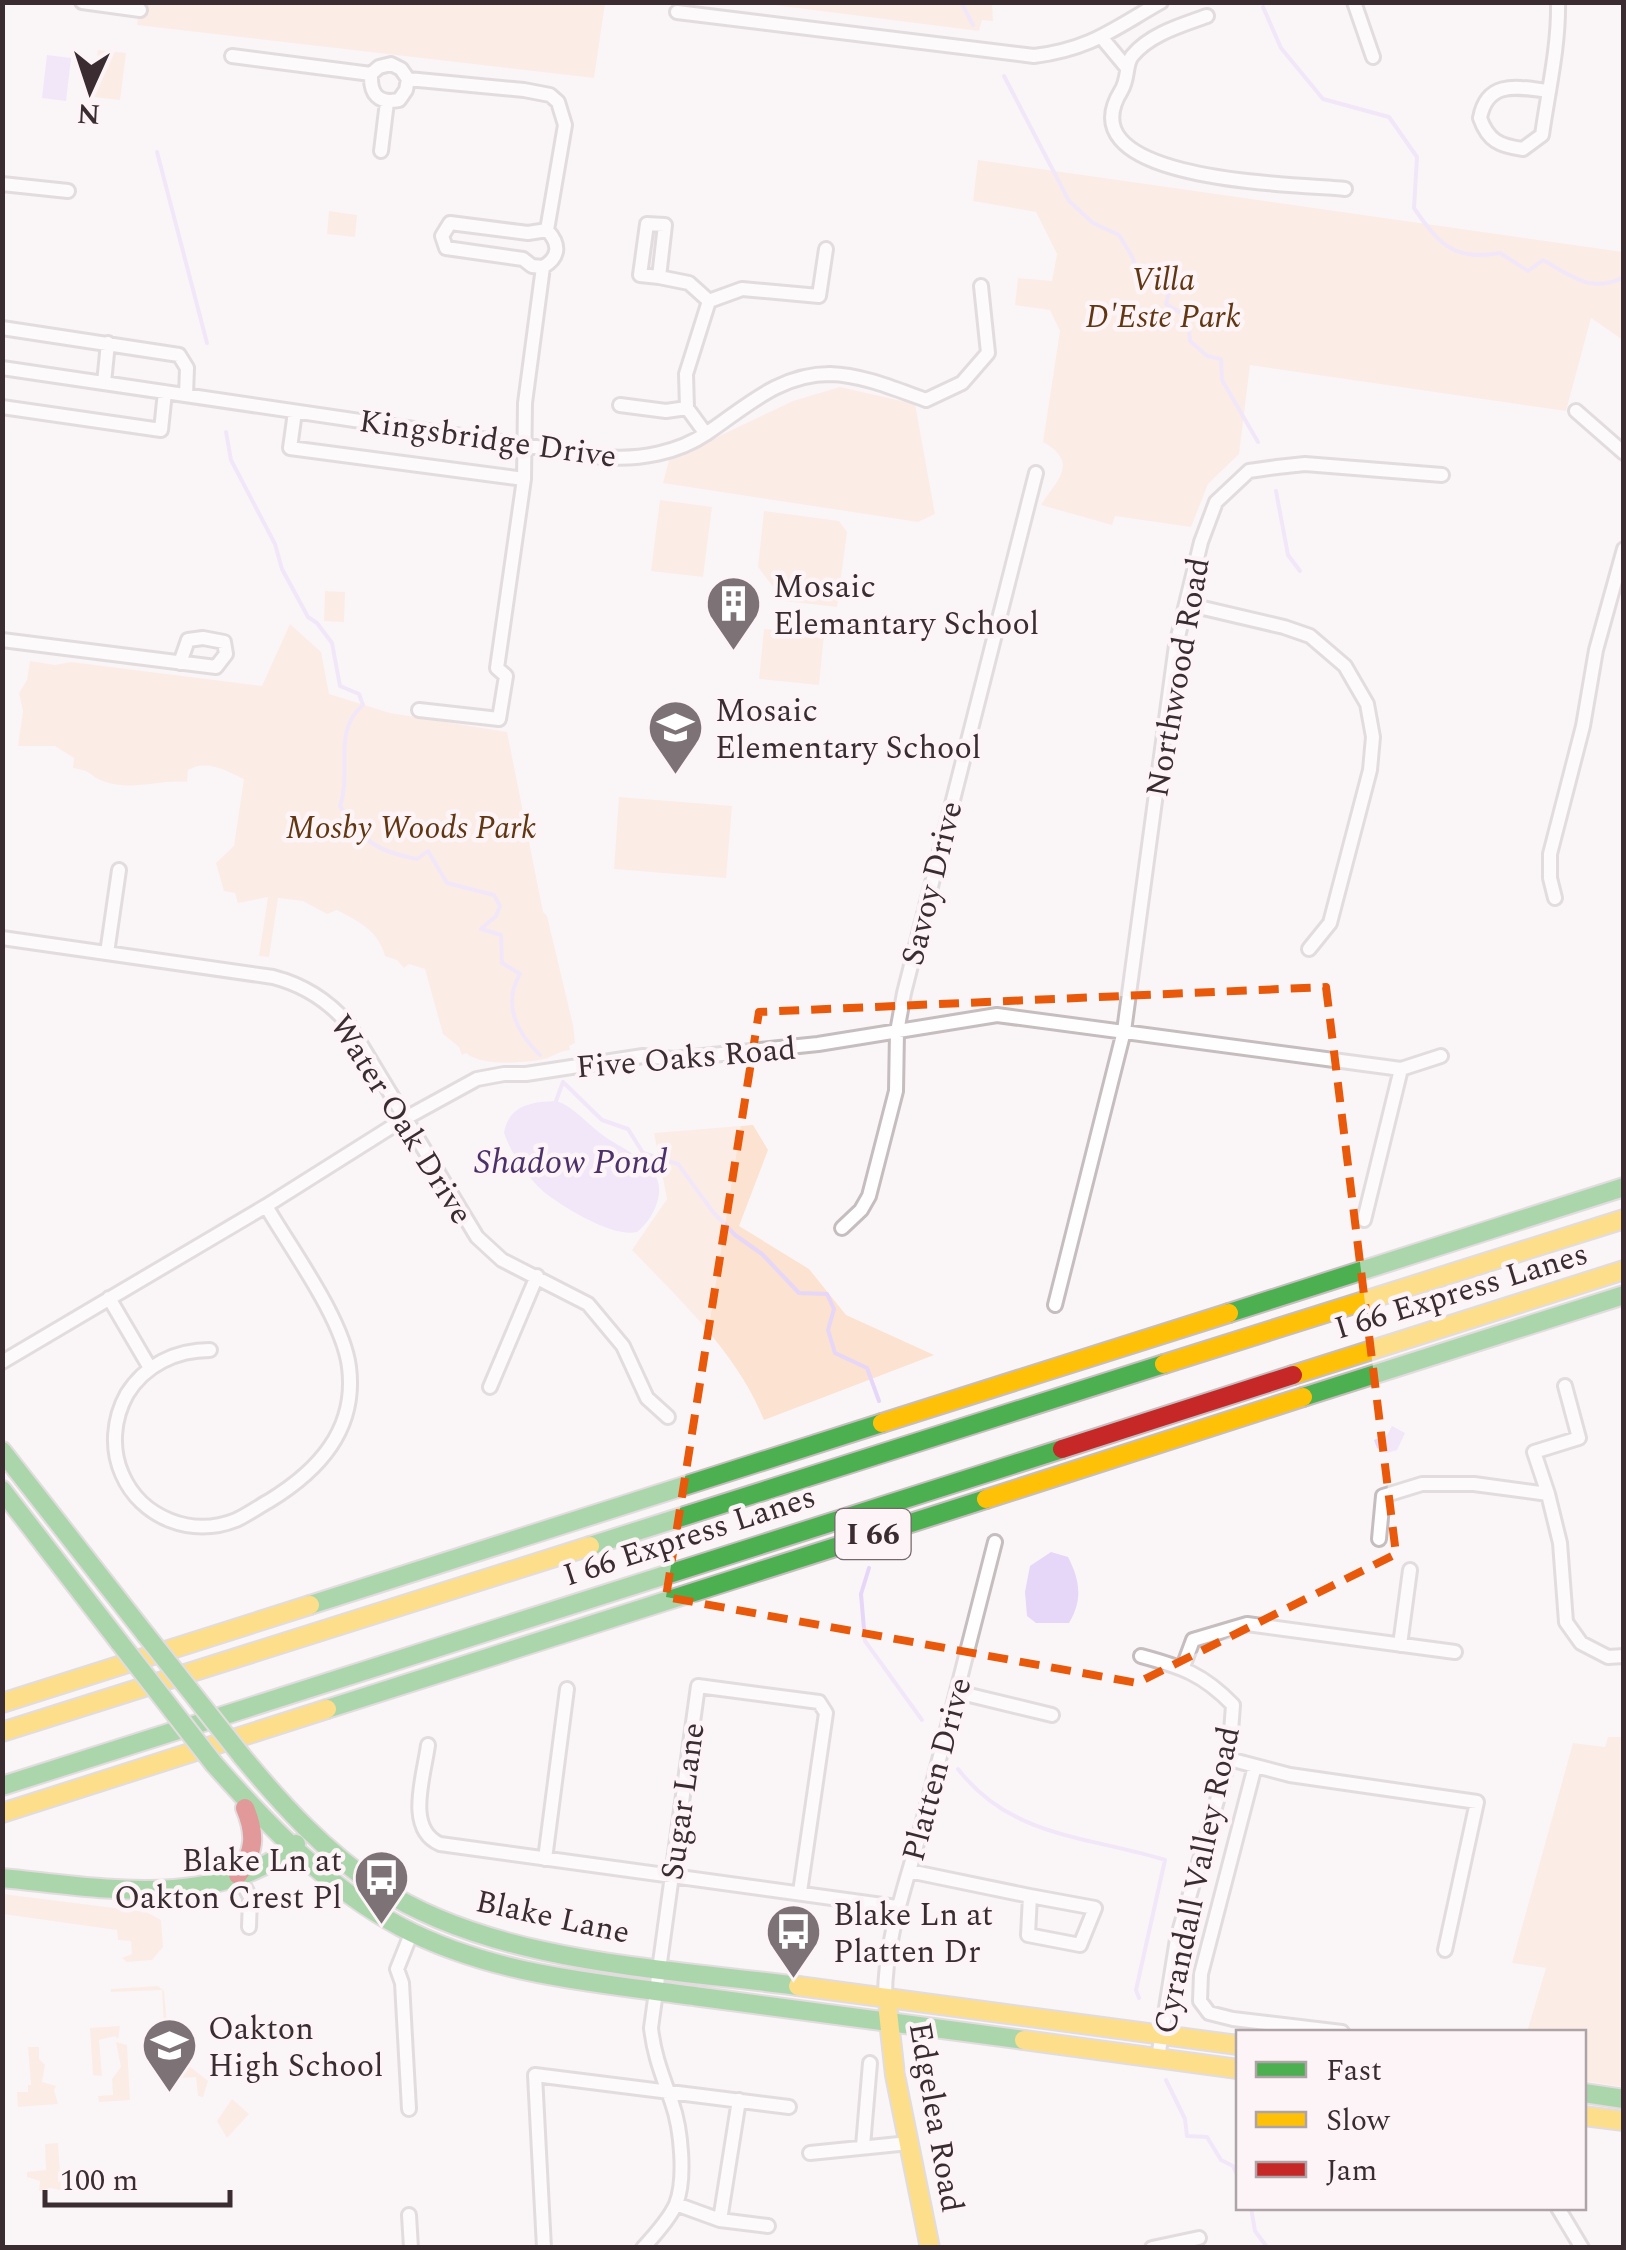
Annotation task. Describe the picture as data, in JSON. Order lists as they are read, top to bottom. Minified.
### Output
{"streets":{"main road":["I 66 Express Lanes","I 66","Blake Lane","Edgelea Road"],"street":["Kingsbridge Drive","Northwood Road","Savoy Drive","Five Oaks Road","Water Oak Drive","Platten Drive","Sugar Lane","Cyrandall Valley Road"]},"crossings":[["Northwood Road","Five Oaks Road"],["Savoy Drive","Five Oaks Road"],["Five Oaks Road","Water Oak Drive"],["Platten Drive","Blake Lane"],["Platten Drive","Edgelea Road"],["Sugar Lane","Blake Lane"],["Cyrandall Valley Road","Blake Lane"],["Blake Lane","Edgelea Road"]],"water":["Shadow Pond"],"parks":["Villa D'Este Park","Mosby Woods Park"],"places":{"building":["Mosaic Elemantary School"],"school or university":["Mosaic Elementary School","Oakton High School"],"bus stop":["Blake Ln at Oakton Crest Pl","Blake Ln at Platten Dr"]},"legend":["Fast","Slow","Jam"],"scale_bar":"100 m","north":"bottom"}
